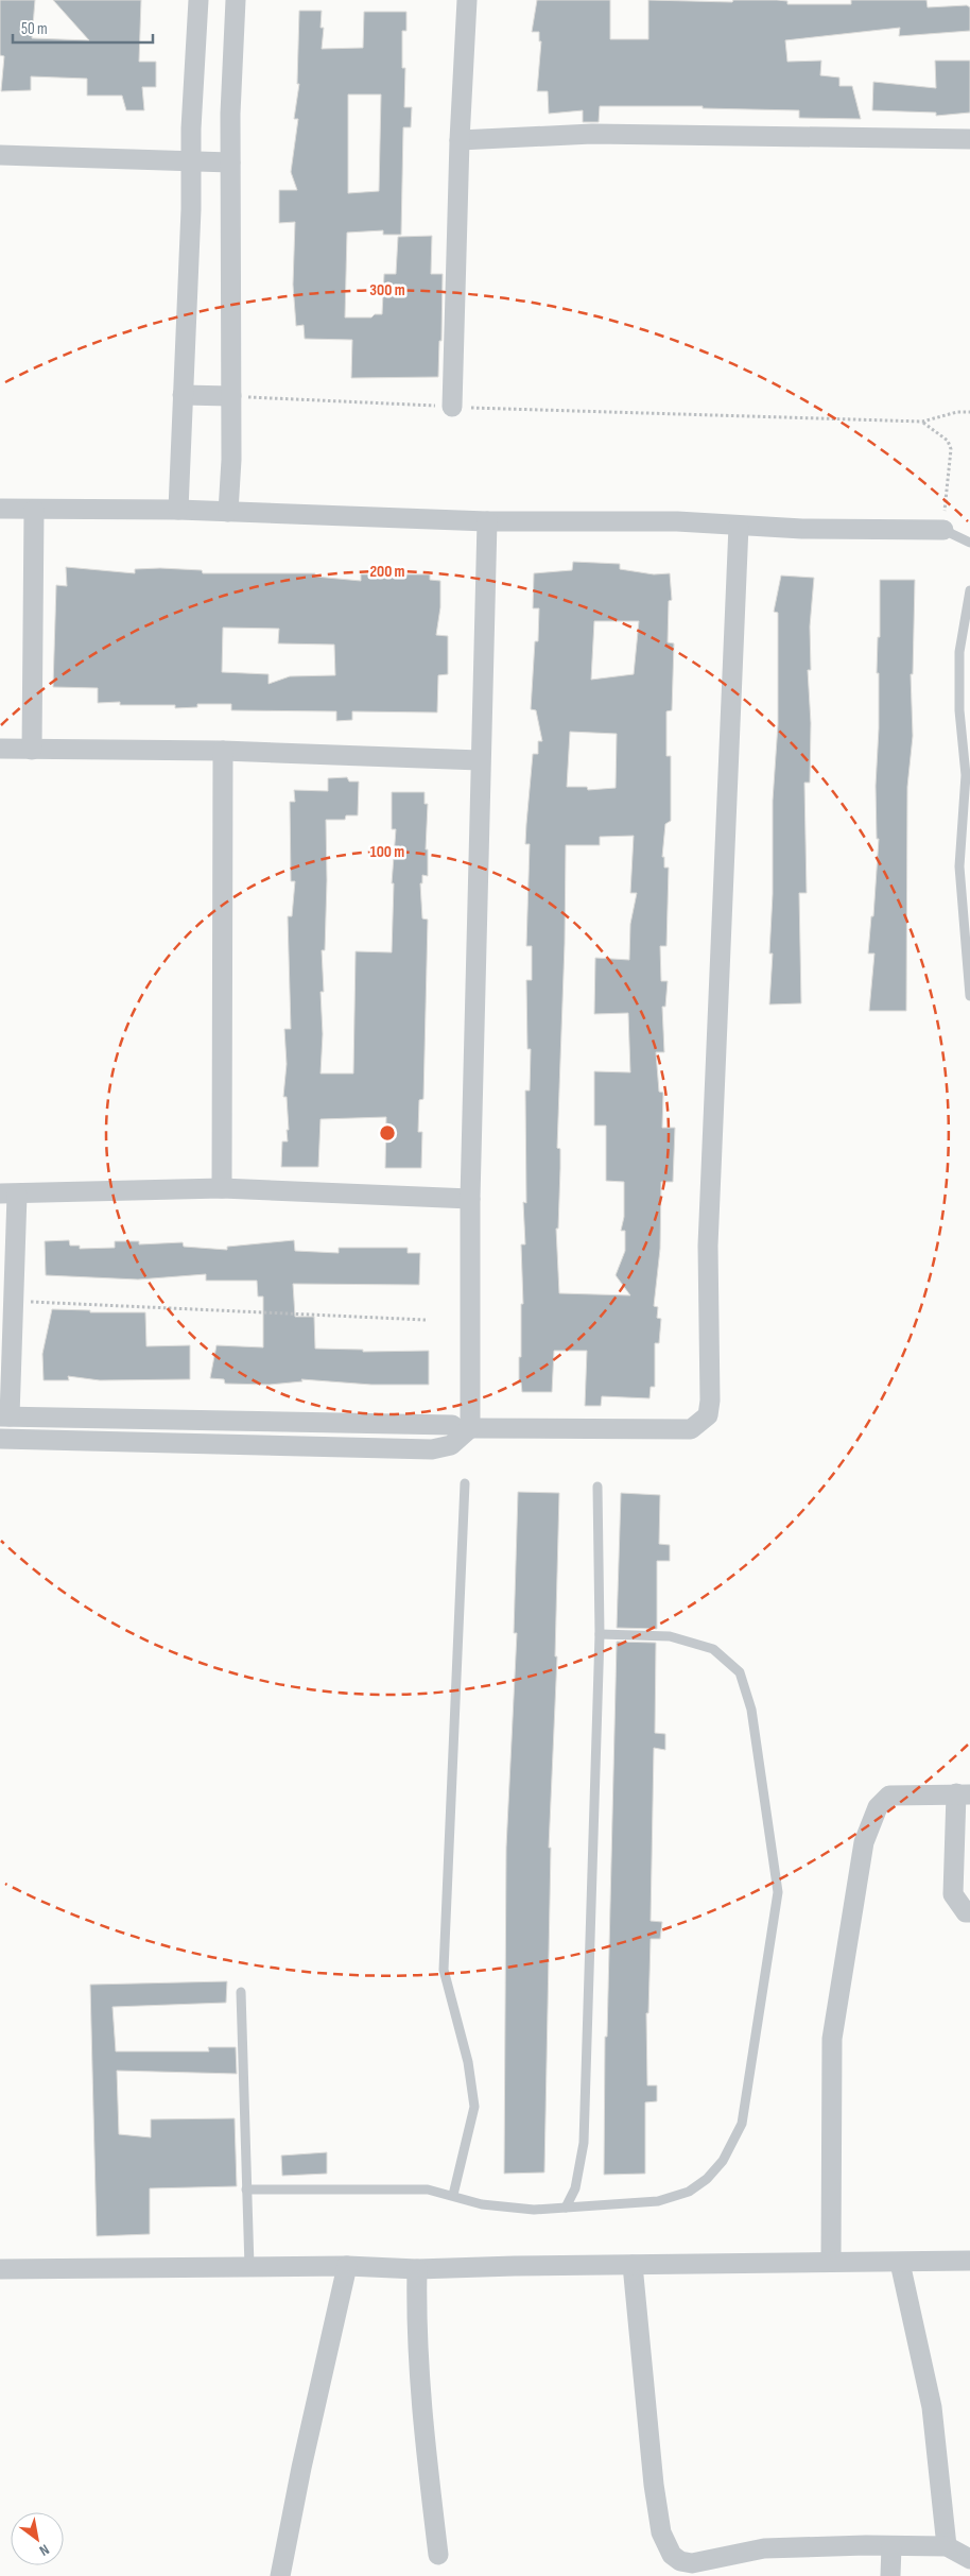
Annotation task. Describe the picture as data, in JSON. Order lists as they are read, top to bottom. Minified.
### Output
{"scale_bar":"50 m","north":"bottom right","rings":["300 m","200 m","100 m"]}
